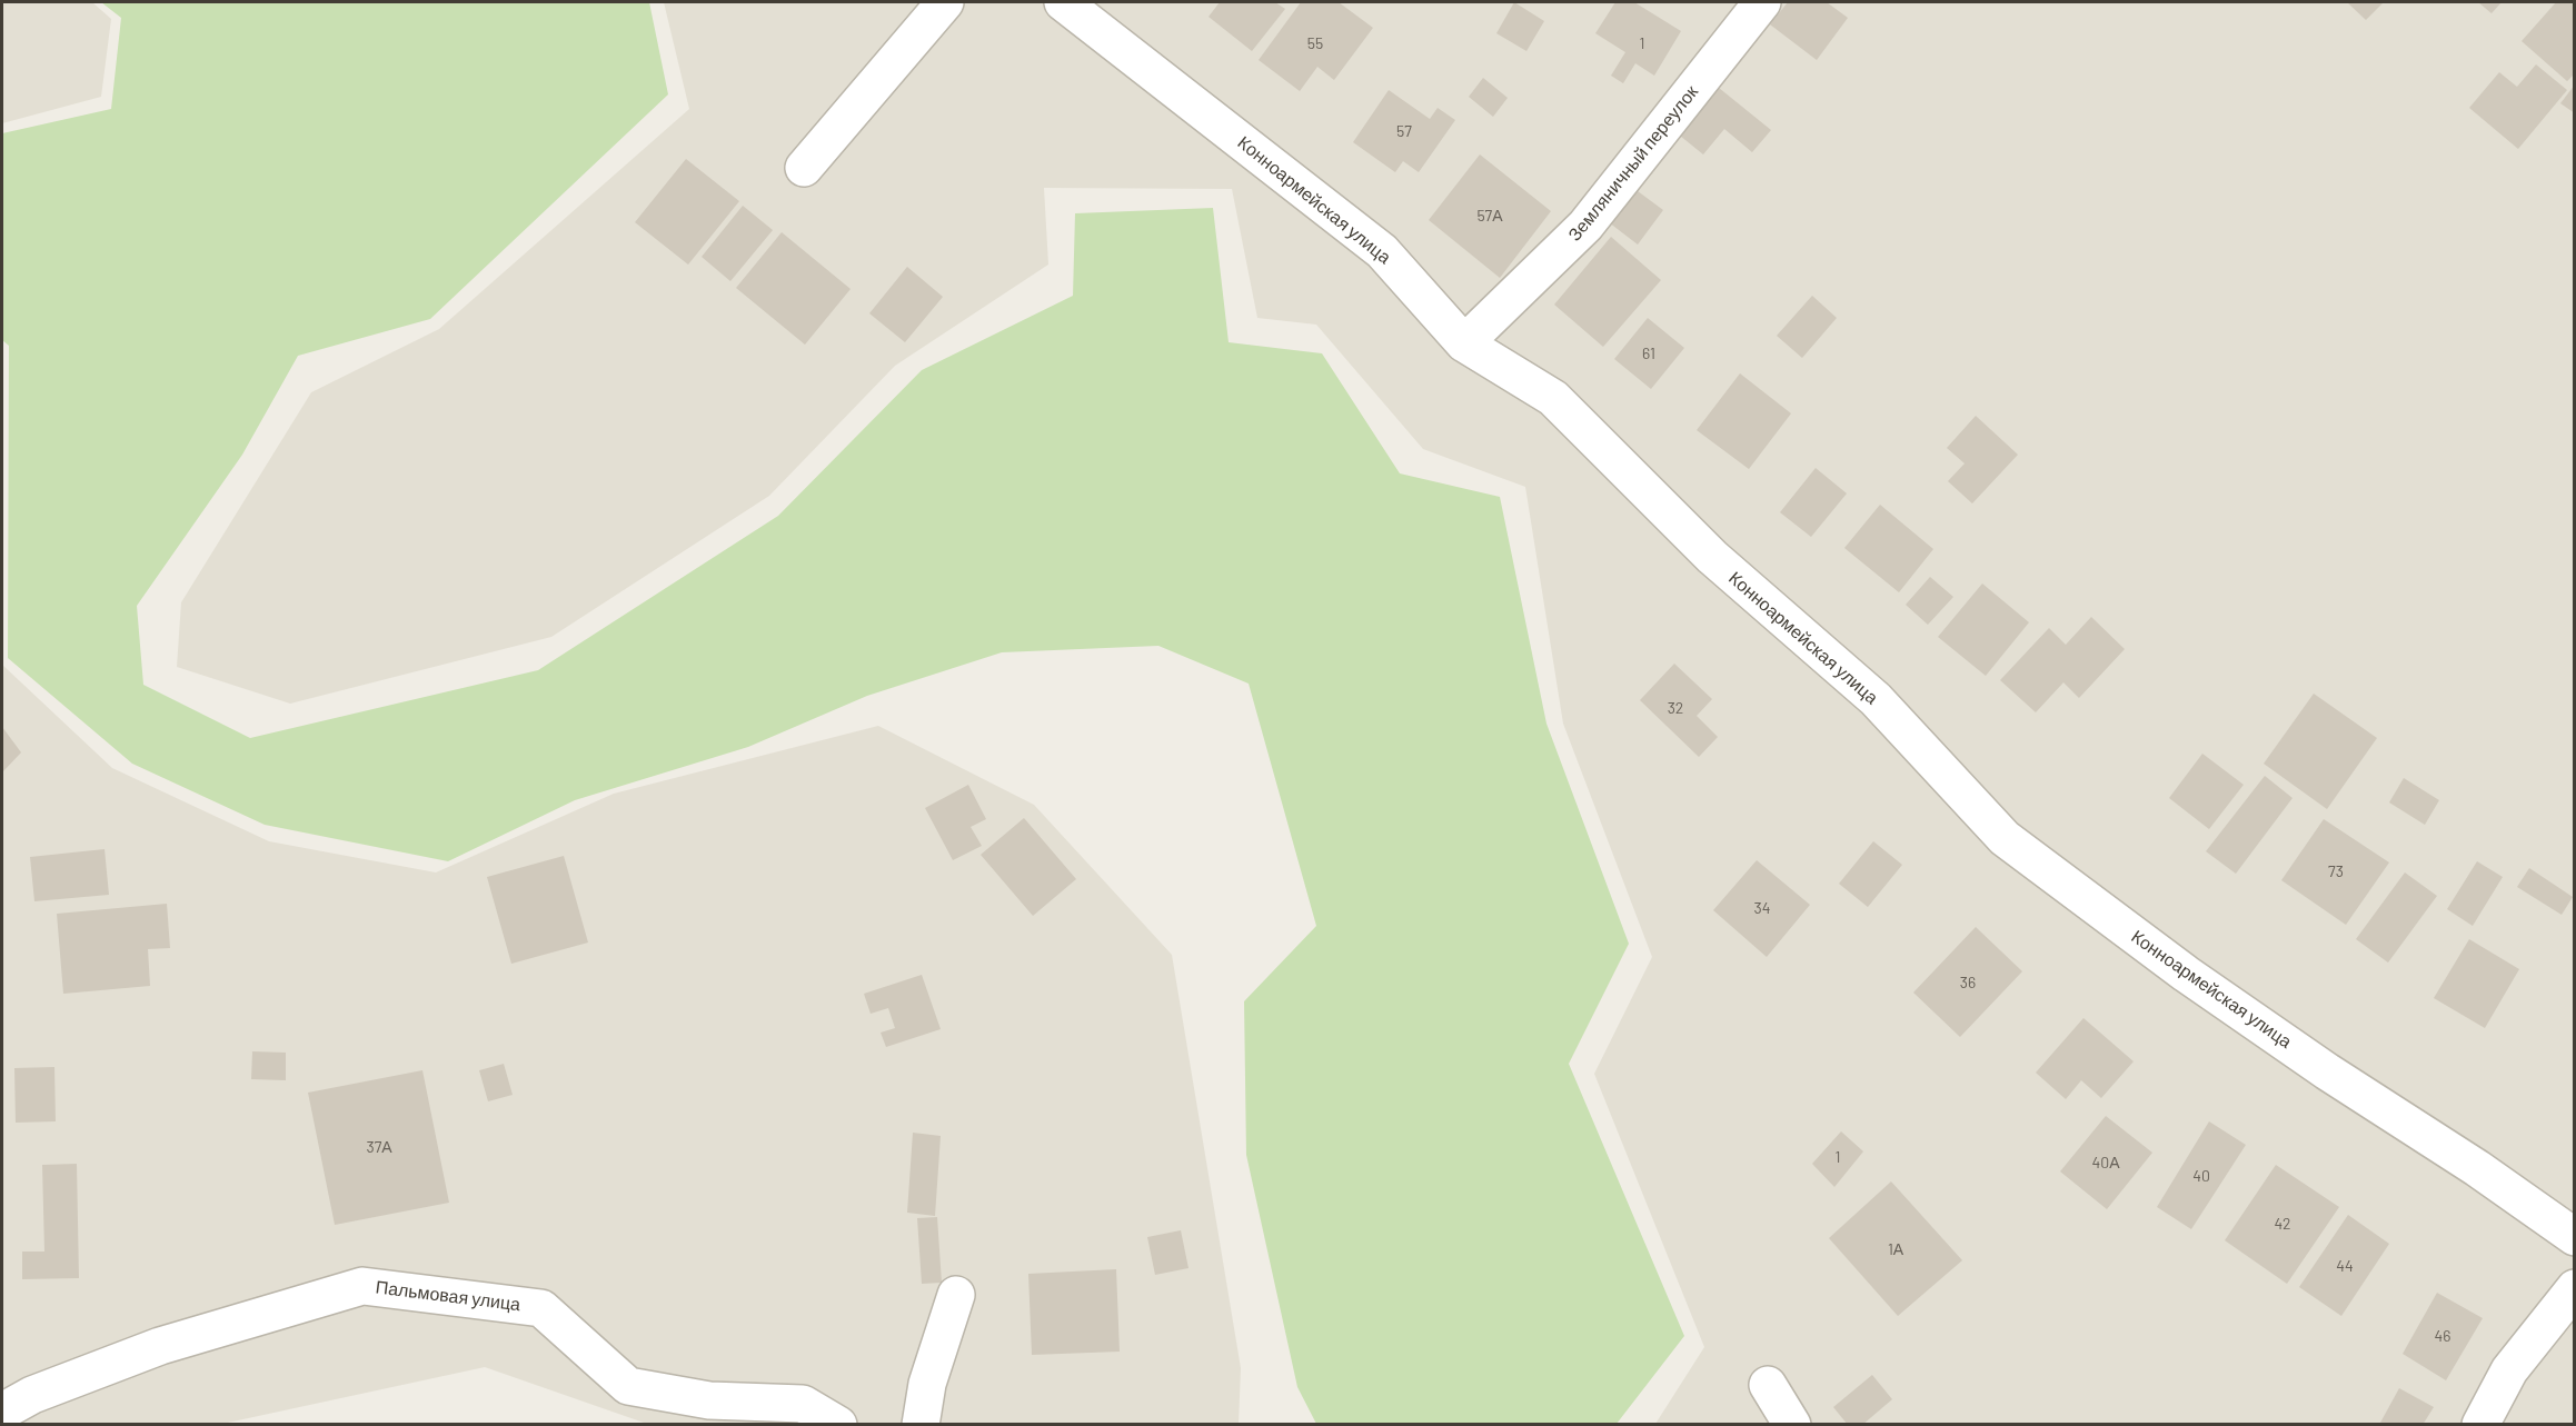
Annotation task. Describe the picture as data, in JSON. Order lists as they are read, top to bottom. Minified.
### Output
{"streets":{"street":["Земляничный переулок","Конноармейская улица","Пальмовая улица"]},"crossings":[["Земляничный переулок","Конноармейская улица"]],"house_numbers":["55","1","57","57А","61","32","73","34","36","37А","1","40А","40","42","1А","44","46"]}
